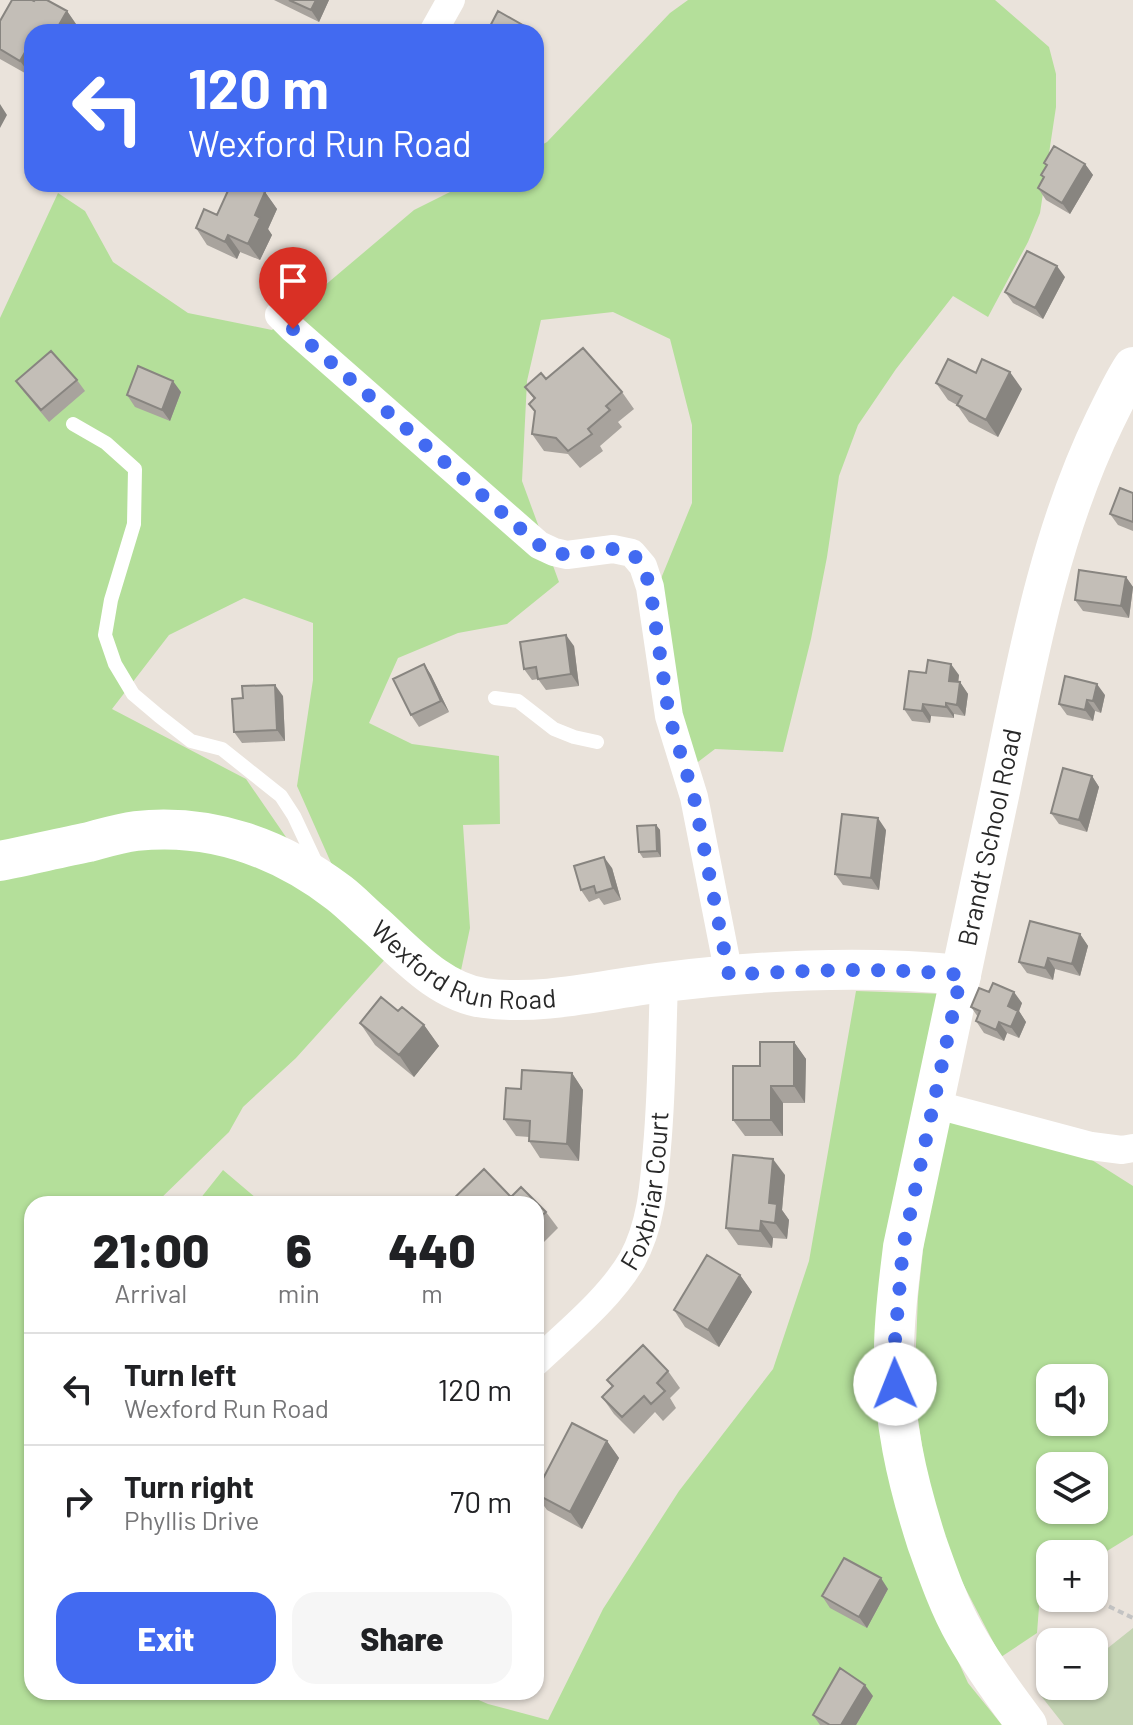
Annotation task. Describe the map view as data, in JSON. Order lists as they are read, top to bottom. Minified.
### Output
{"streets":{"street":["Brandt School Road","Wexford Run Road","Foxbriar Court"]},"crossings":[["Brandt School Road","Wexford Run Road"],["Wexford Run Road","Foxbriar Court"]],"page":{"turn":["120 m","Wexford Run Road"],"eta":["21:00","Arrival","6","min","440","m"],"list":[{"name":"Turn left","note":"Wexford Run Road","value":"120 m"},{"name":"Turn right","note":"Phyllis Drive","value":"70 m"}],"map_buttons":["+","−"],"buttons":["Exit","Share"]}}
